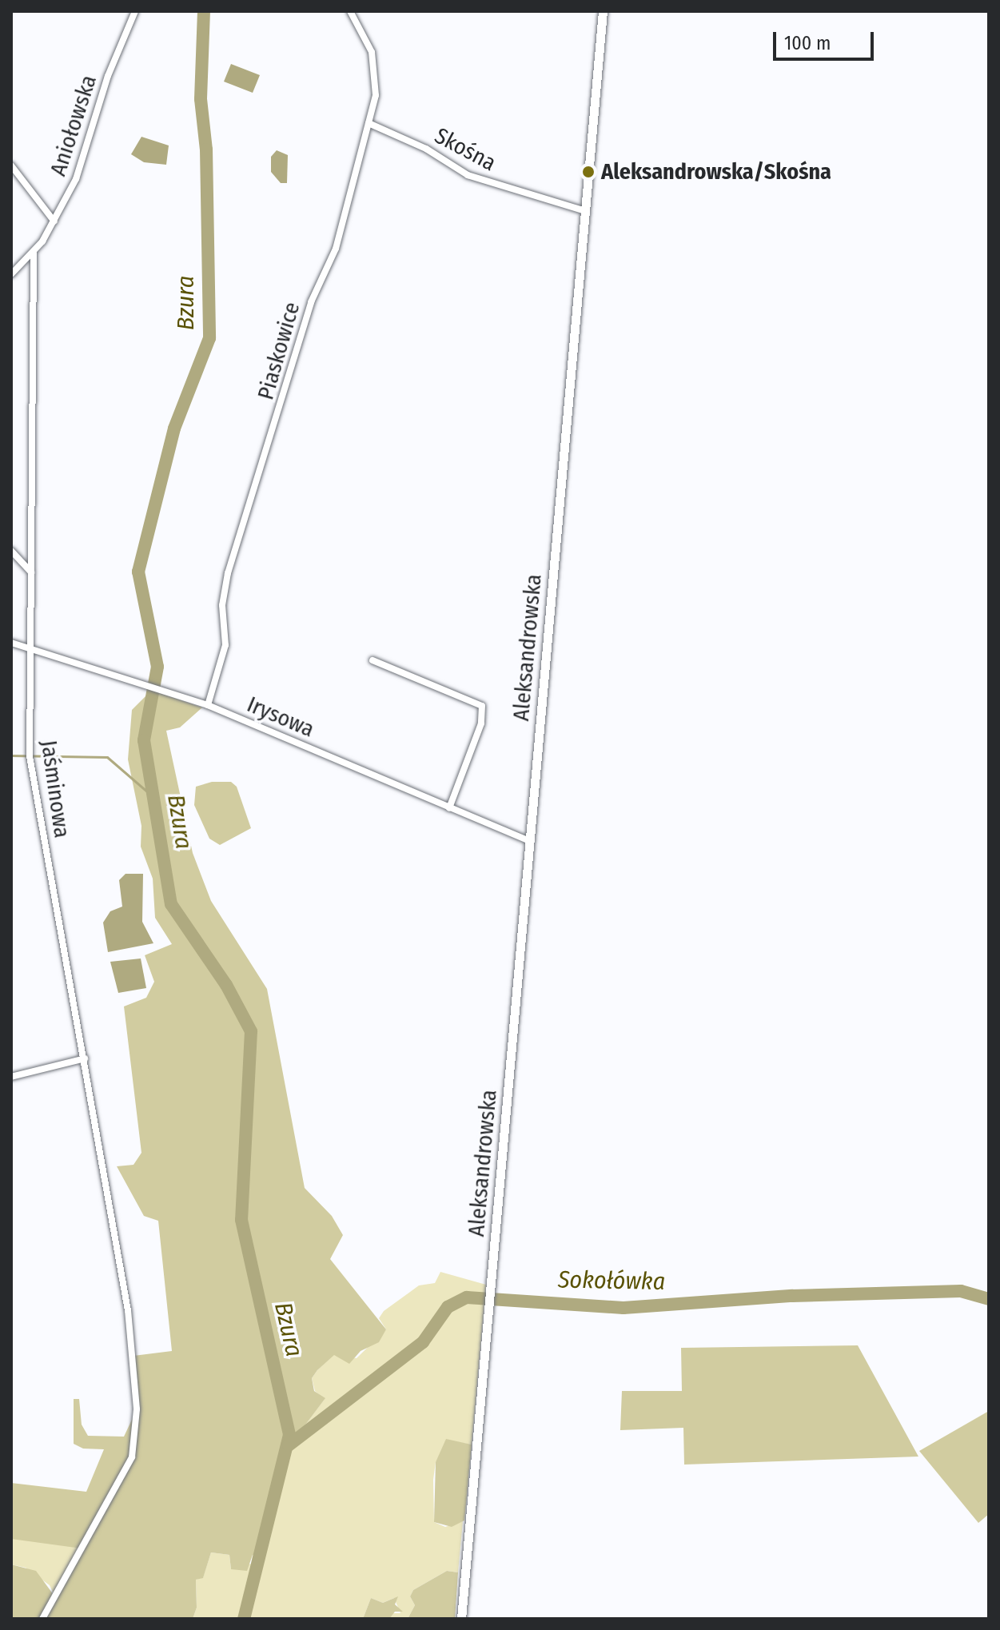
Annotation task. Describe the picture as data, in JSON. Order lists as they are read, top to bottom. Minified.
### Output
{"streets":{"main road":["Aleksandrowska"],"street":["Aniołowska","Skośna","Piaskowice","Irysowa","Jaśminowa"]},"crossings":[["Aniołowska","Jaśminowa"],["Skośna","Piaskowice"],["Skośna","Aleksandrowska"],["Piaskowice","Irysowa"],["Aleksandrowska","Irysowa"],["Irysowa","Jaśminowa"]],"water":["Bzura","Sokołówka"],"places":["Aleksandrowska/Skośna"],"scale_bar":"100 m"}
